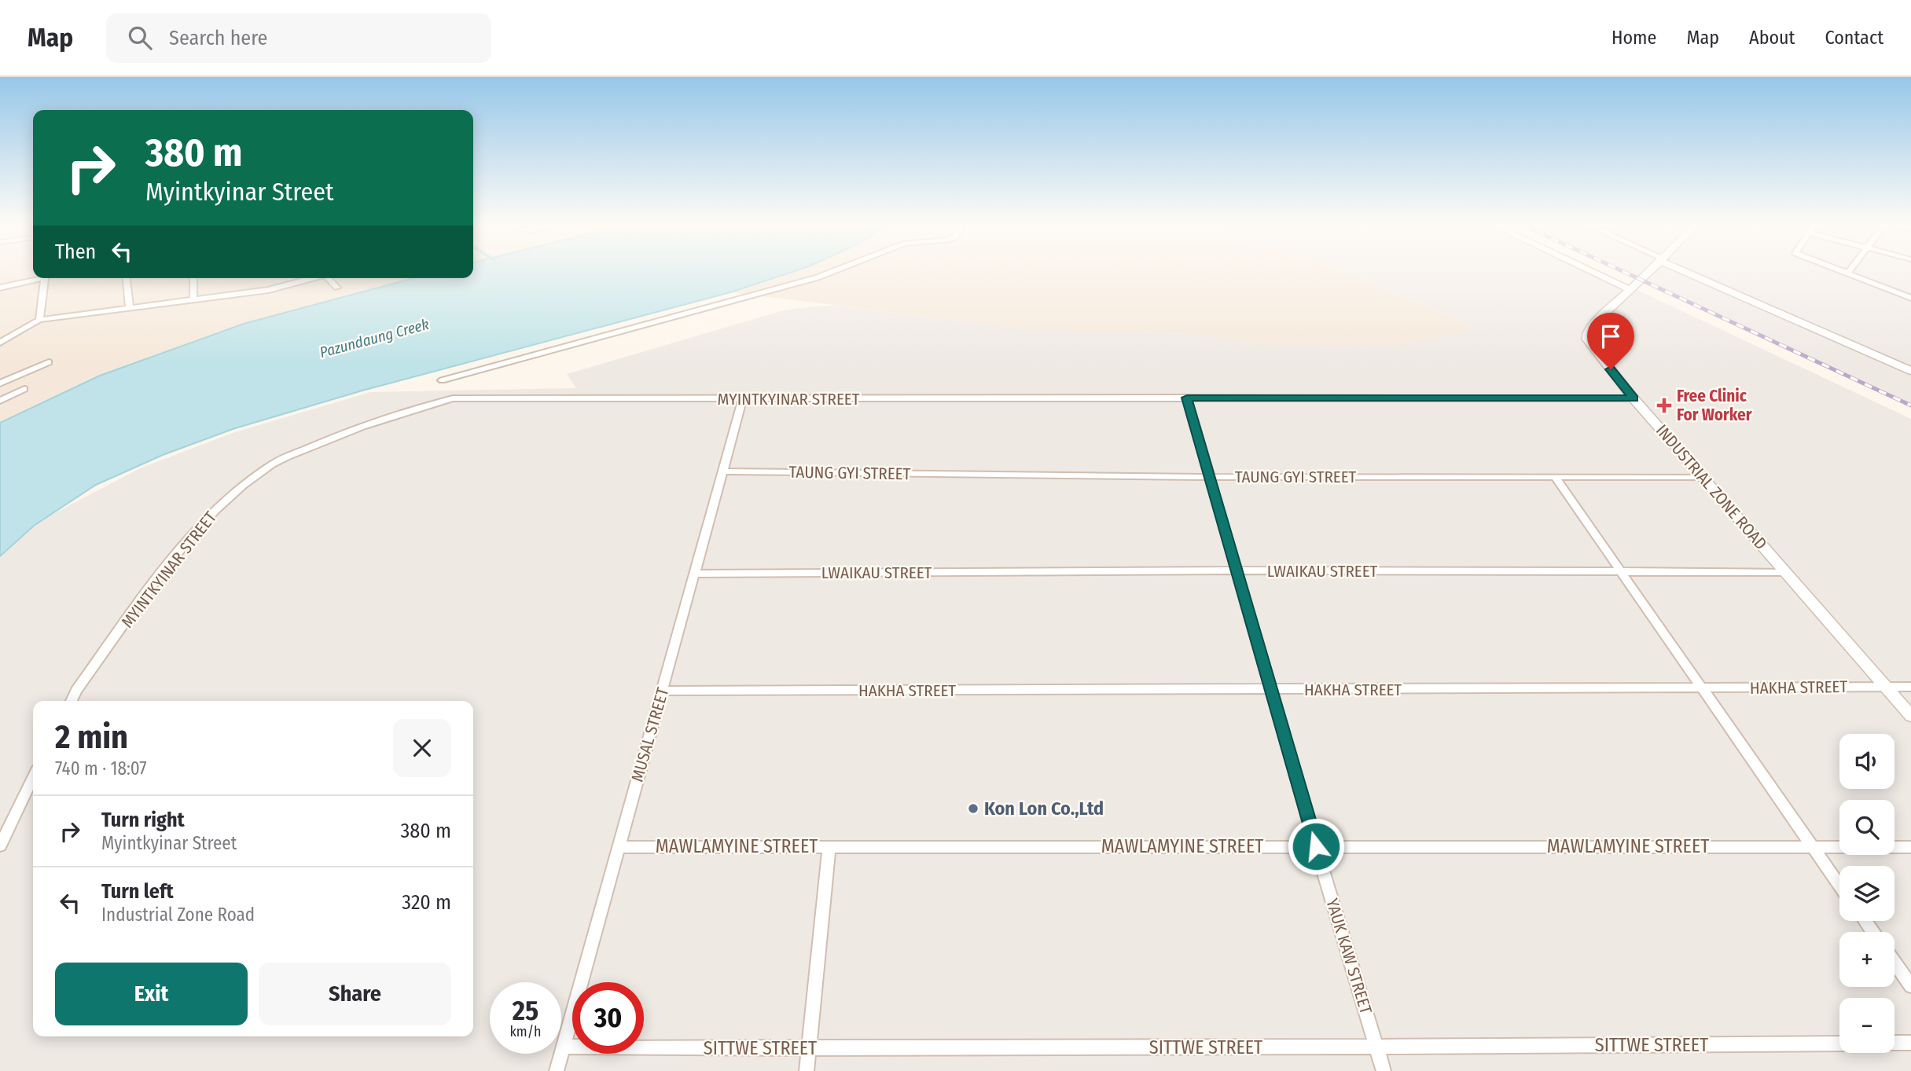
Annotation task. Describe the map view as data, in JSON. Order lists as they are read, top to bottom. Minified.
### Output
{"streets":{"street":["MYINTKYINAR STREET","TAUNG GYI STREET","INDUSTRIAL ZONE ROAD","LWAIKAU STREET","HAKHA STREET","MUSAL STREET","MAWLAMYINE STREET","YAUK KAW STREET","SITTWE STREET"]},"crossings":[["MYINTKYINAR STREET","INDUSTRIAL ZONE ROAD"],["MYINTKYINAR STREET","MUSAL STREET"],["MYINTKYINAR STREET","YAUK KAW STREET"],["TAUNG GYI STREET","INDUSTRIAL ZONE ROAD"],["TAUNG GYI STREET","MUSAL STREET"],["TAUNG GYI STREET","YAUK KAW STREET"],["INDUSTRIAL ZONE ROAD","LWAIKAU STREET"],["INDUSTRIAL ZONE ROAD","HAKHA STREET"],["LWAIKAU STREET","MUSAL STREET"],["LWAIKAU STREET","YAUK KAW STREET"],["HAKHA STREET","MUSAL STREET"],["HAKHA STREET","YAUK KAW STREET"],["MUSAL STREET","MAWLAMYINE STREET"],["MUSAL STREET","SITTWE STREET"],["MAWLAMYINE STREET","YAUK KAW STREET"],["YAUK KAW STREET","SITTWE STREET"]],"water":["Pazundaung Creek"],"places":{"health":["Free Clinic For Worker"],"other":["Kon Lon Co.,Ltd"]},"page":{"header":"Map","search":"Search here","nav":["Home","Map","About","Contact"],"turn":["380 m","Myintkyinar Street"],"then":"Then","heading":["2 min","740 m · 18:07"],"map_buttons":["+","−"],"list":[{"name":"Turn right","note":"Myintkyinar Street","value":"380 m"},{"name":"Turn left","note":"Industrial Zone Road","value":"320 m"}],"buttons":["Exit","Share"],"speed":"25 km/h","limit":"30"}}
